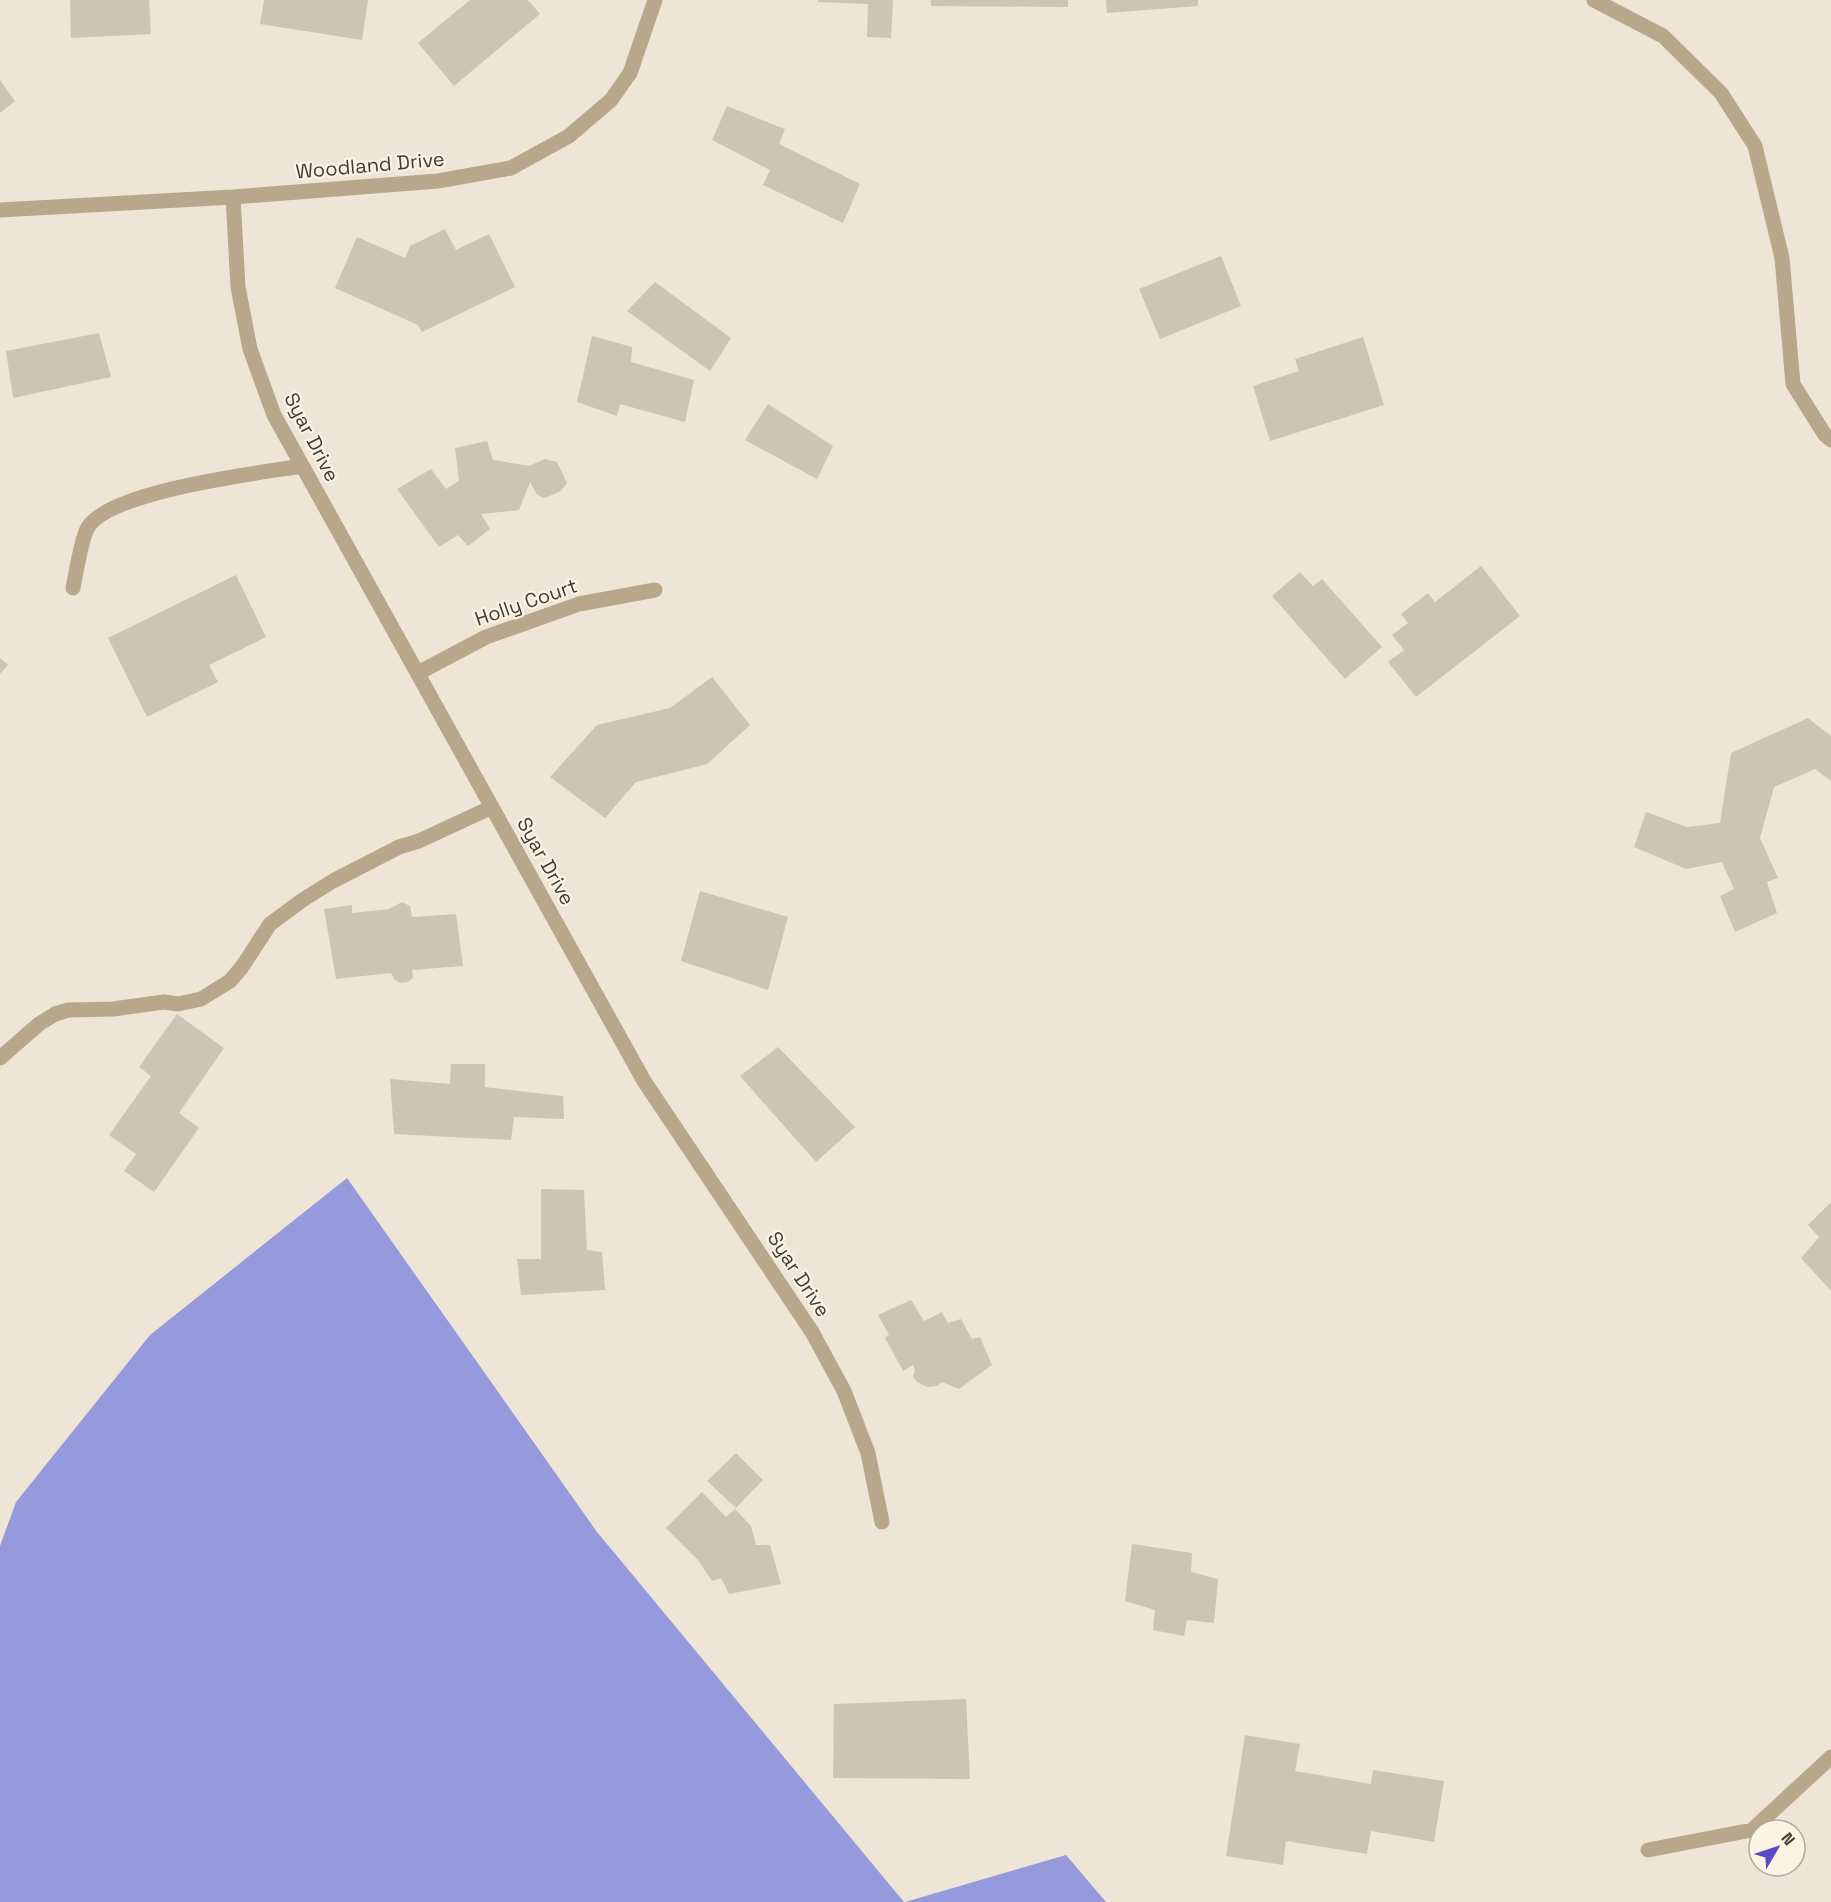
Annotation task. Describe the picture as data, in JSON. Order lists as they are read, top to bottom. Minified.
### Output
{"streets":{"street":["Woodland Drive","Syar Drive","Holly Court"]},"crossings":[["Woodland Drive","Syar Drive"],["Syar Drive","Holly Court"]],"north":"top right"}
